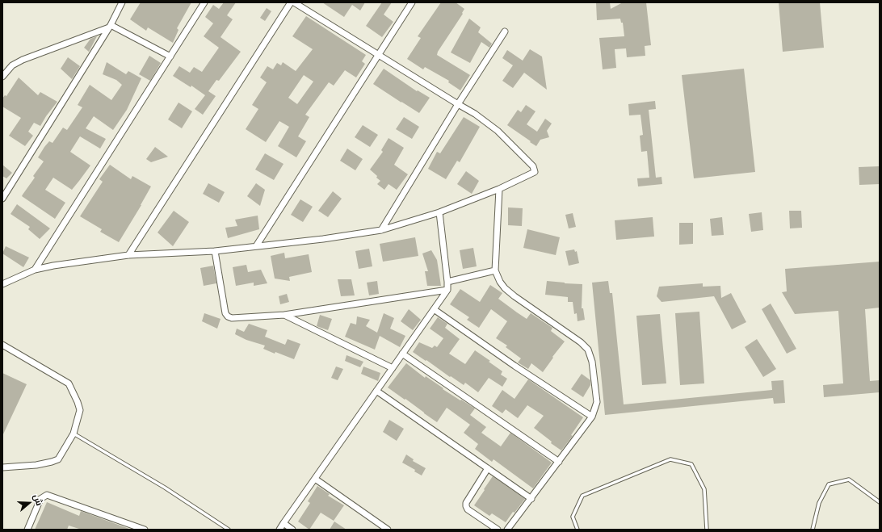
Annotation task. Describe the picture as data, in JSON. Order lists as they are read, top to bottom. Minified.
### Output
{"north":"right"}
